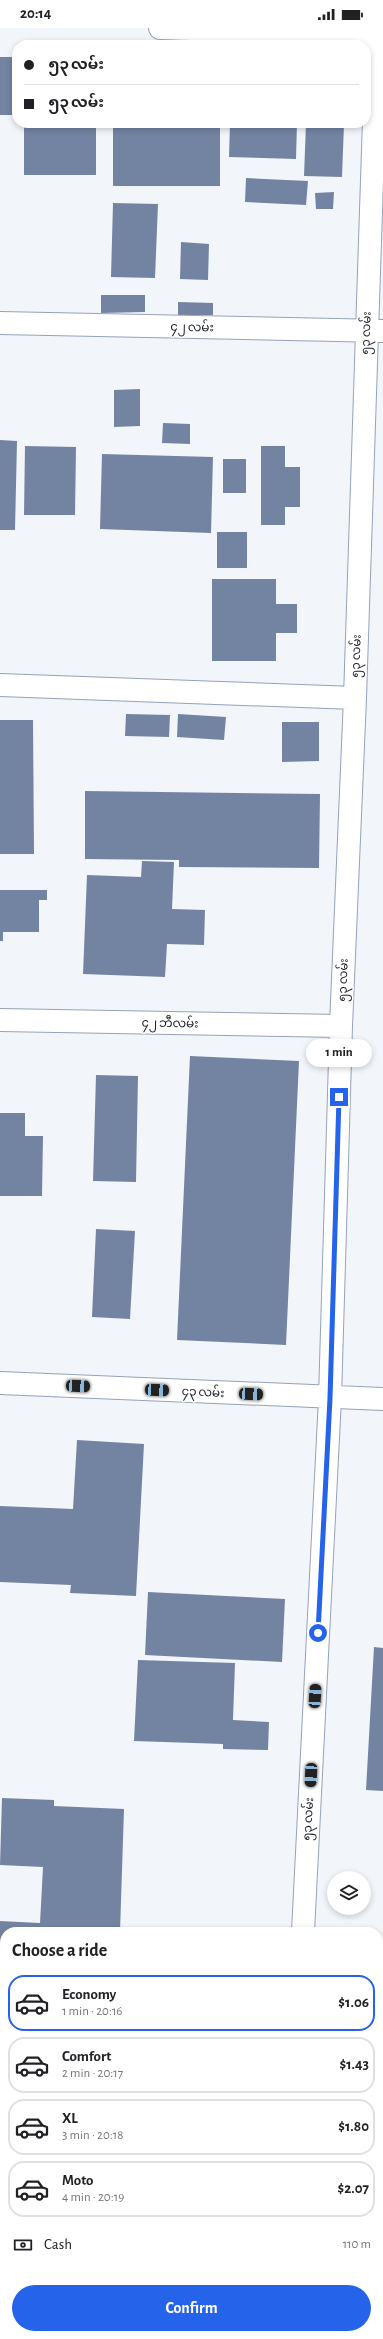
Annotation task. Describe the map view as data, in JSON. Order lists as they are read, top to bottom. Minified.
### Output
{"streets":{"street":["၄၂ လမ်း","၅၃ လမ်း","၄၂ ဘီလမ်း","၄၃ လမ်း"]},"crossings":[["၄၂ လမ်း","၅၃ လမ်း"],["၅၃ လမ်း","၄၂ ဘီလမ်း"],["၅၃ လမ်း","၄၃ လမ်း"]],"page":{"status":"20:14","banner":["၅၃ လမ်း","၅၃ လမ်း"],"bubble":"1 min","heading":"Choose a ride","list":[{"name":"Economy","note":"1 min · 20:16","value":"$1.06"},{"name":"Comfort","note":"2 min · 20:17","value":"$1.43"},{"name":"XL","note":"3 min · 20:18","value":"$1.80"},{"name":"Moto","note":"4 min · 20:19","value":"$2.07"}],"pay":["Cash","110 m"],"buttons":"Confirm"}}
